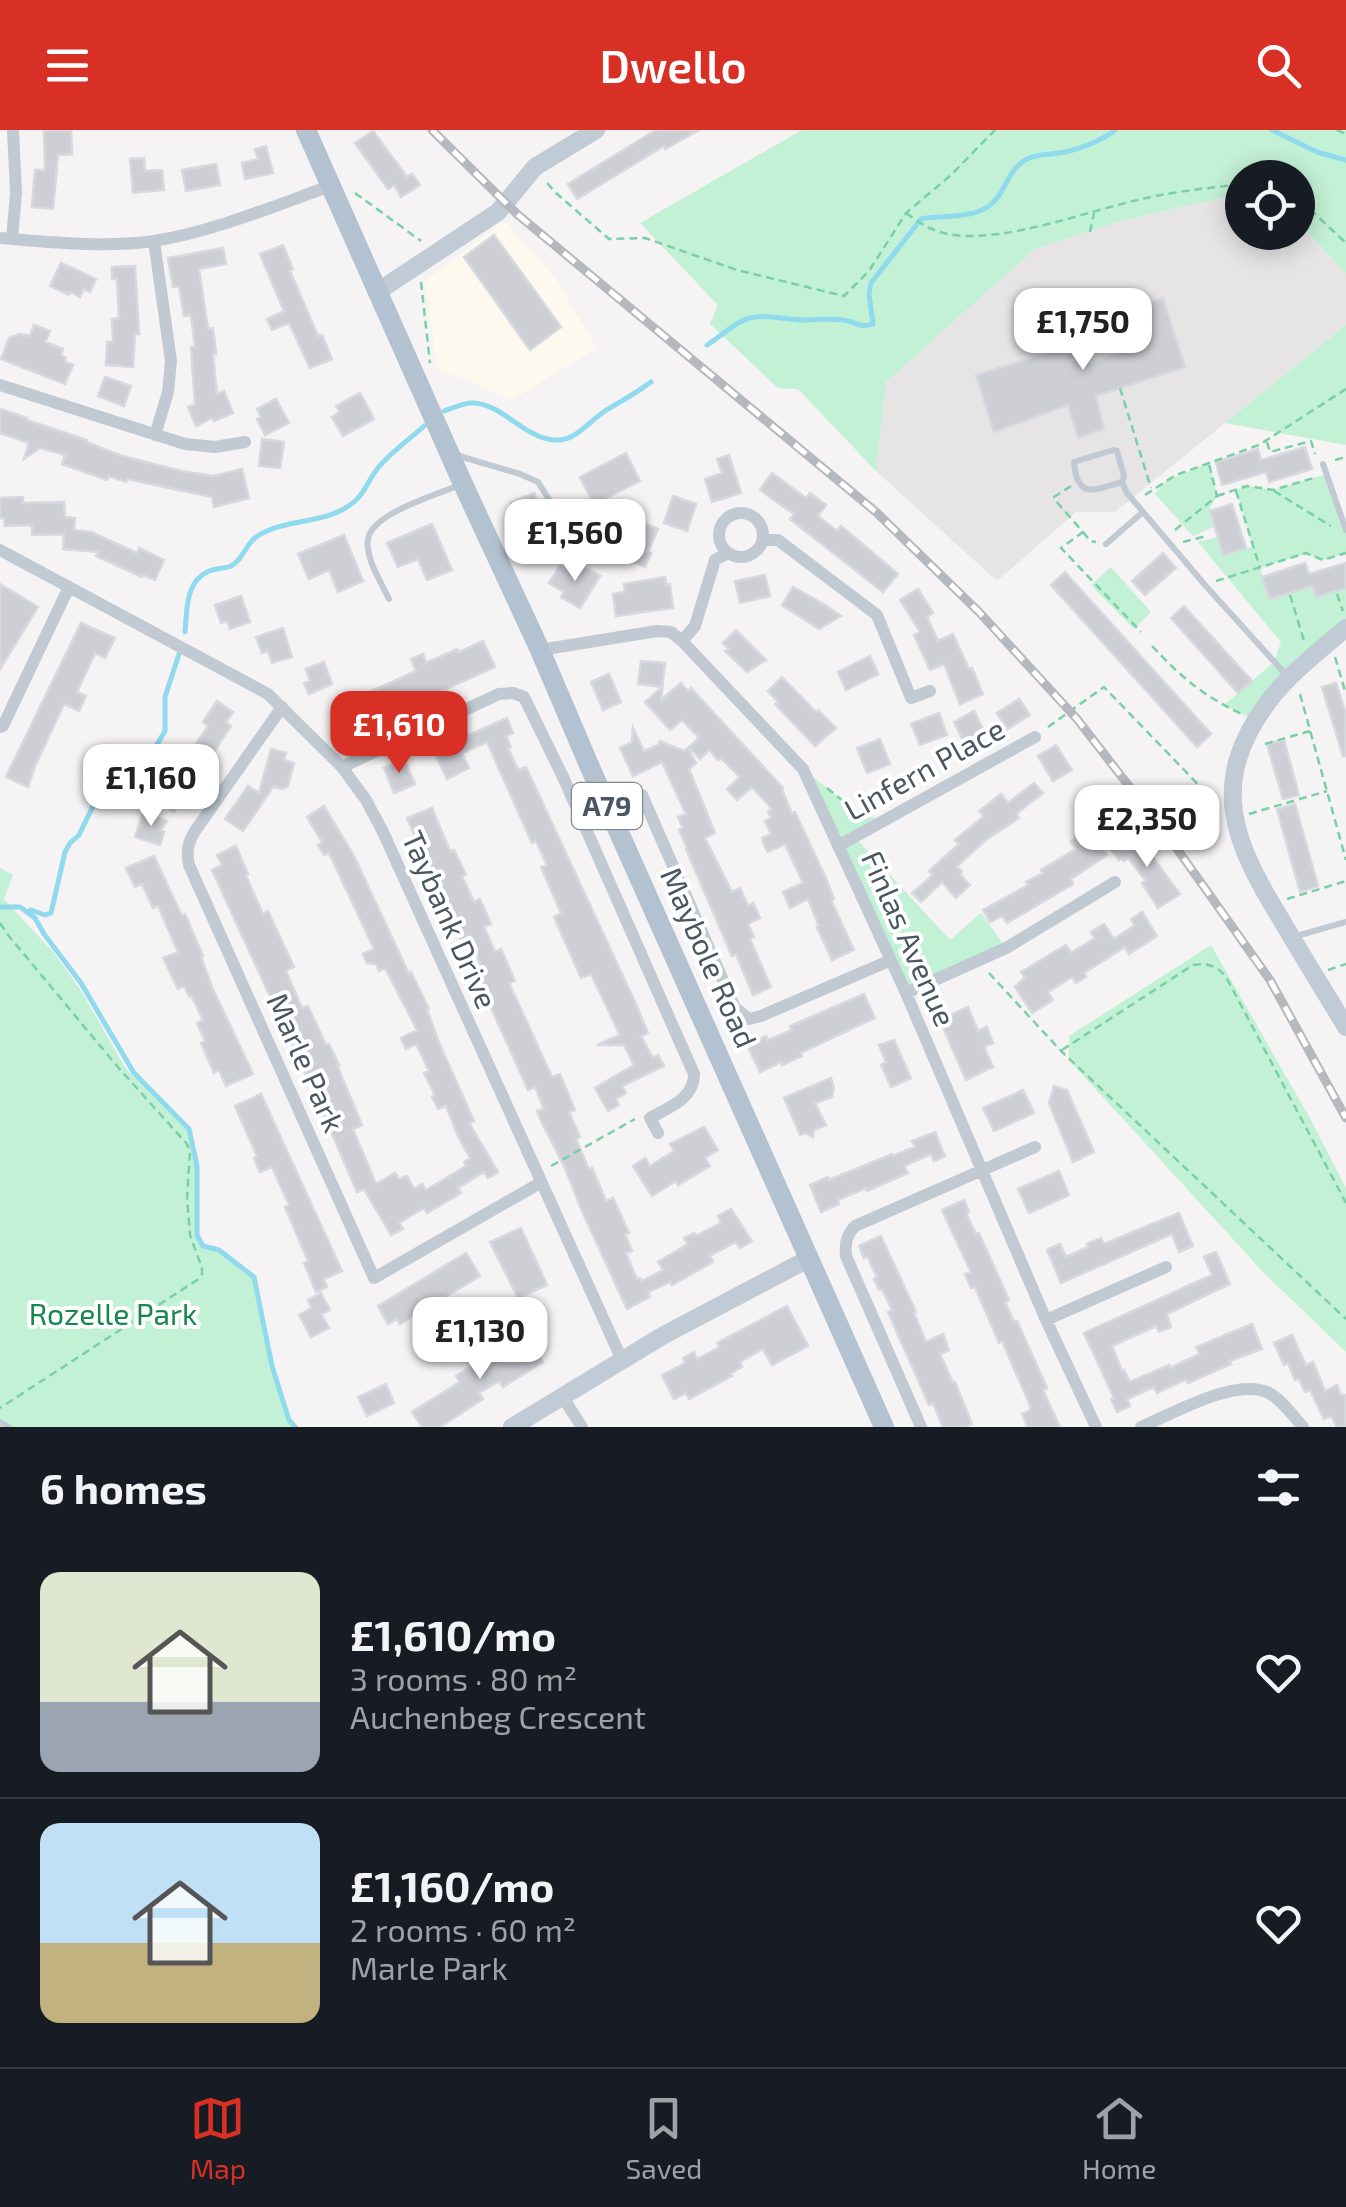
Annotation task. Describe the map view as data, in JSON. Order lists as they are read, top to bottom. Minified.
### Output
{"streets":{"main road":["A79","Maybole Road"],"street":["Linfern Place","Taybank Drive","Finlas Avenue","Marle Park"]},"crossings":[["Linfern Place","Finlas Avenue"],["Taybank Drive","Marle Park"]],"parks":["Rozelle Park"],"page":{"header":"Dwello","price":["£1,750","£1,560","£1,610","£1,160","£2,350","£1,130"],"heading":"6 homes","list":[{"name":"£1,610/mo","note":"3 rooms · 80 m² · Auchenbeg Crescent"},{"name":"£1,160/mo","note":"2 rooms · 60 m² · Marle Park"}],"tabs":["Map","Saved","Home"]}}
